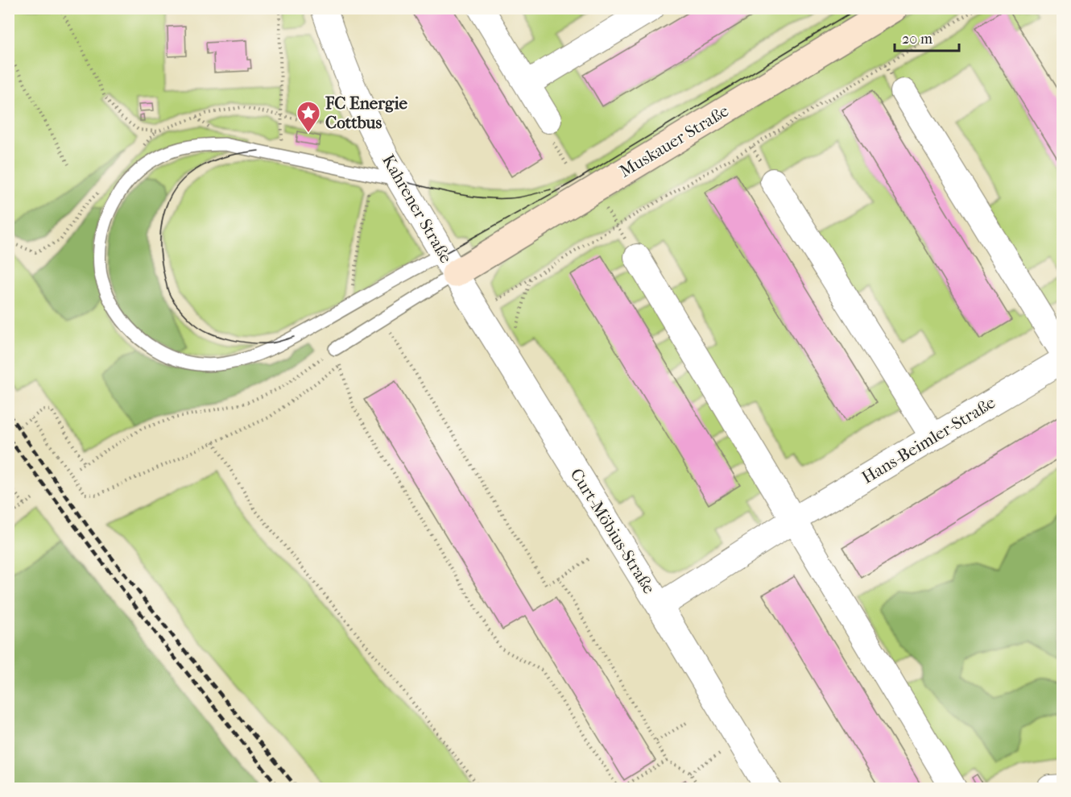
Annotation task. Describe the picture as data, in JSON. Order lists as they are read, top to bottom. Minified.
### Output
{"streets":{"street":["Muskauer Straße","Kahrener Straße","Hans-Beimler-Straße","Curt-Möbius-Straße"]},"crossings":[["Muskauer Straße","Kahrener Straße"],["Muskauer Straße","Curt-Möbius-Straße"],["Kahrener Straße","Curt-Möbius-Straße"],["Hans-Beimler-Straße","Curt-Möbius-Straße"]],"places":{"place":["FC Energie Cottbus"]},"scale_bar":"20 m"}
